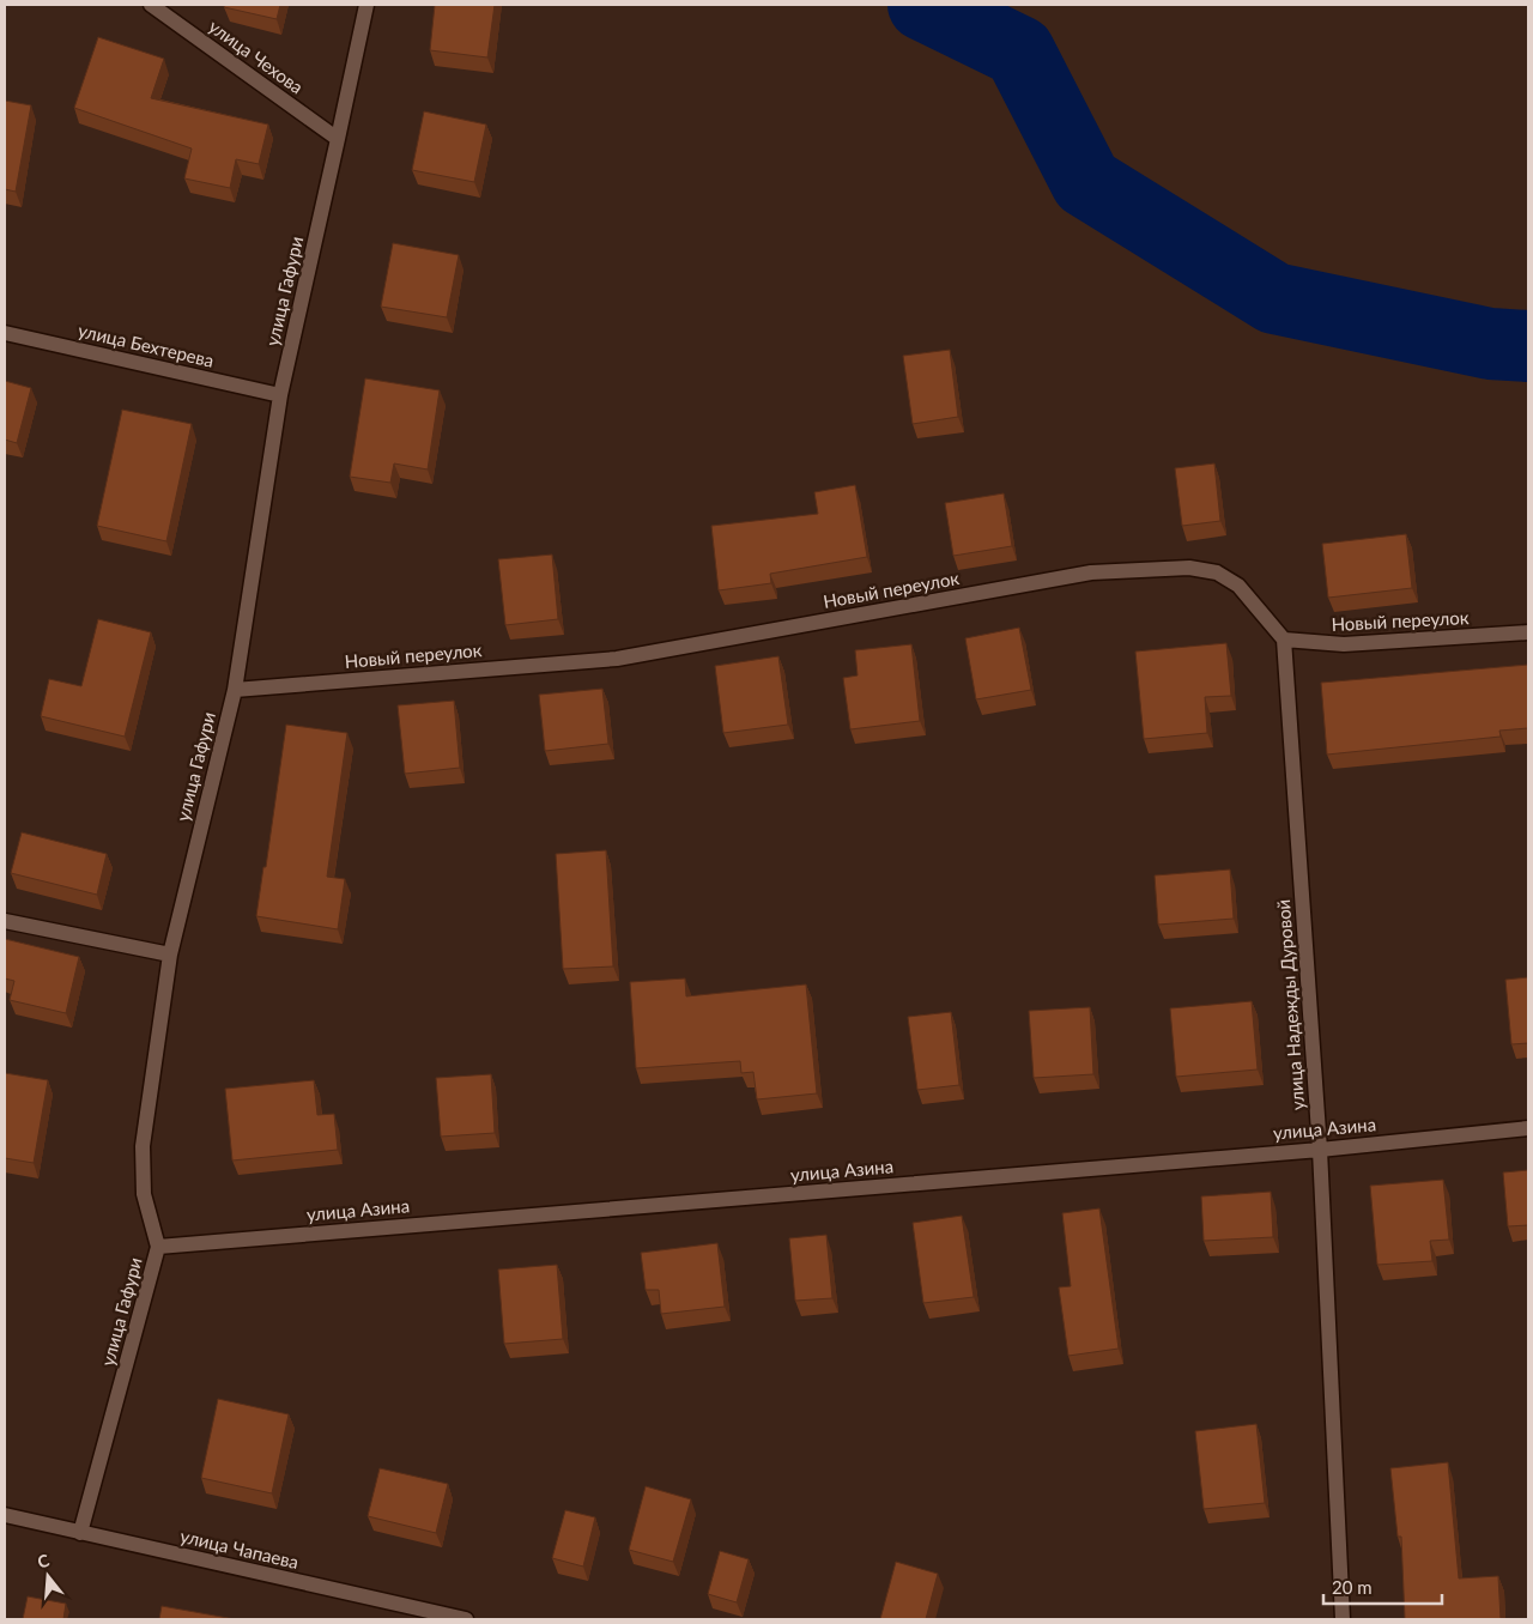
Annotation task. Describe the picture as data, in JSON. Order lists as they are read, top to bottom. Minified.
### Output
{"streets":{"street":["улица Чехова","улица Гафури","улица Бехтерева","Новый переулок","улица Надежды Дуровой","улица Азина","улица Чапаева"]},"crossings":[["улица Чехова","улица Гафури"],["улица Гафури","улица Бехтерева"],["улица Гафури","Новый переулок"],["улица Гафури","улица Азина"],["улица Гафури","улица Чапаева"],["Новый переулок","улица Надежды Дуровой"],["улица Надежды Дуровой","улица Азина"]],"scale_bar":"20 m","north":"top"}
